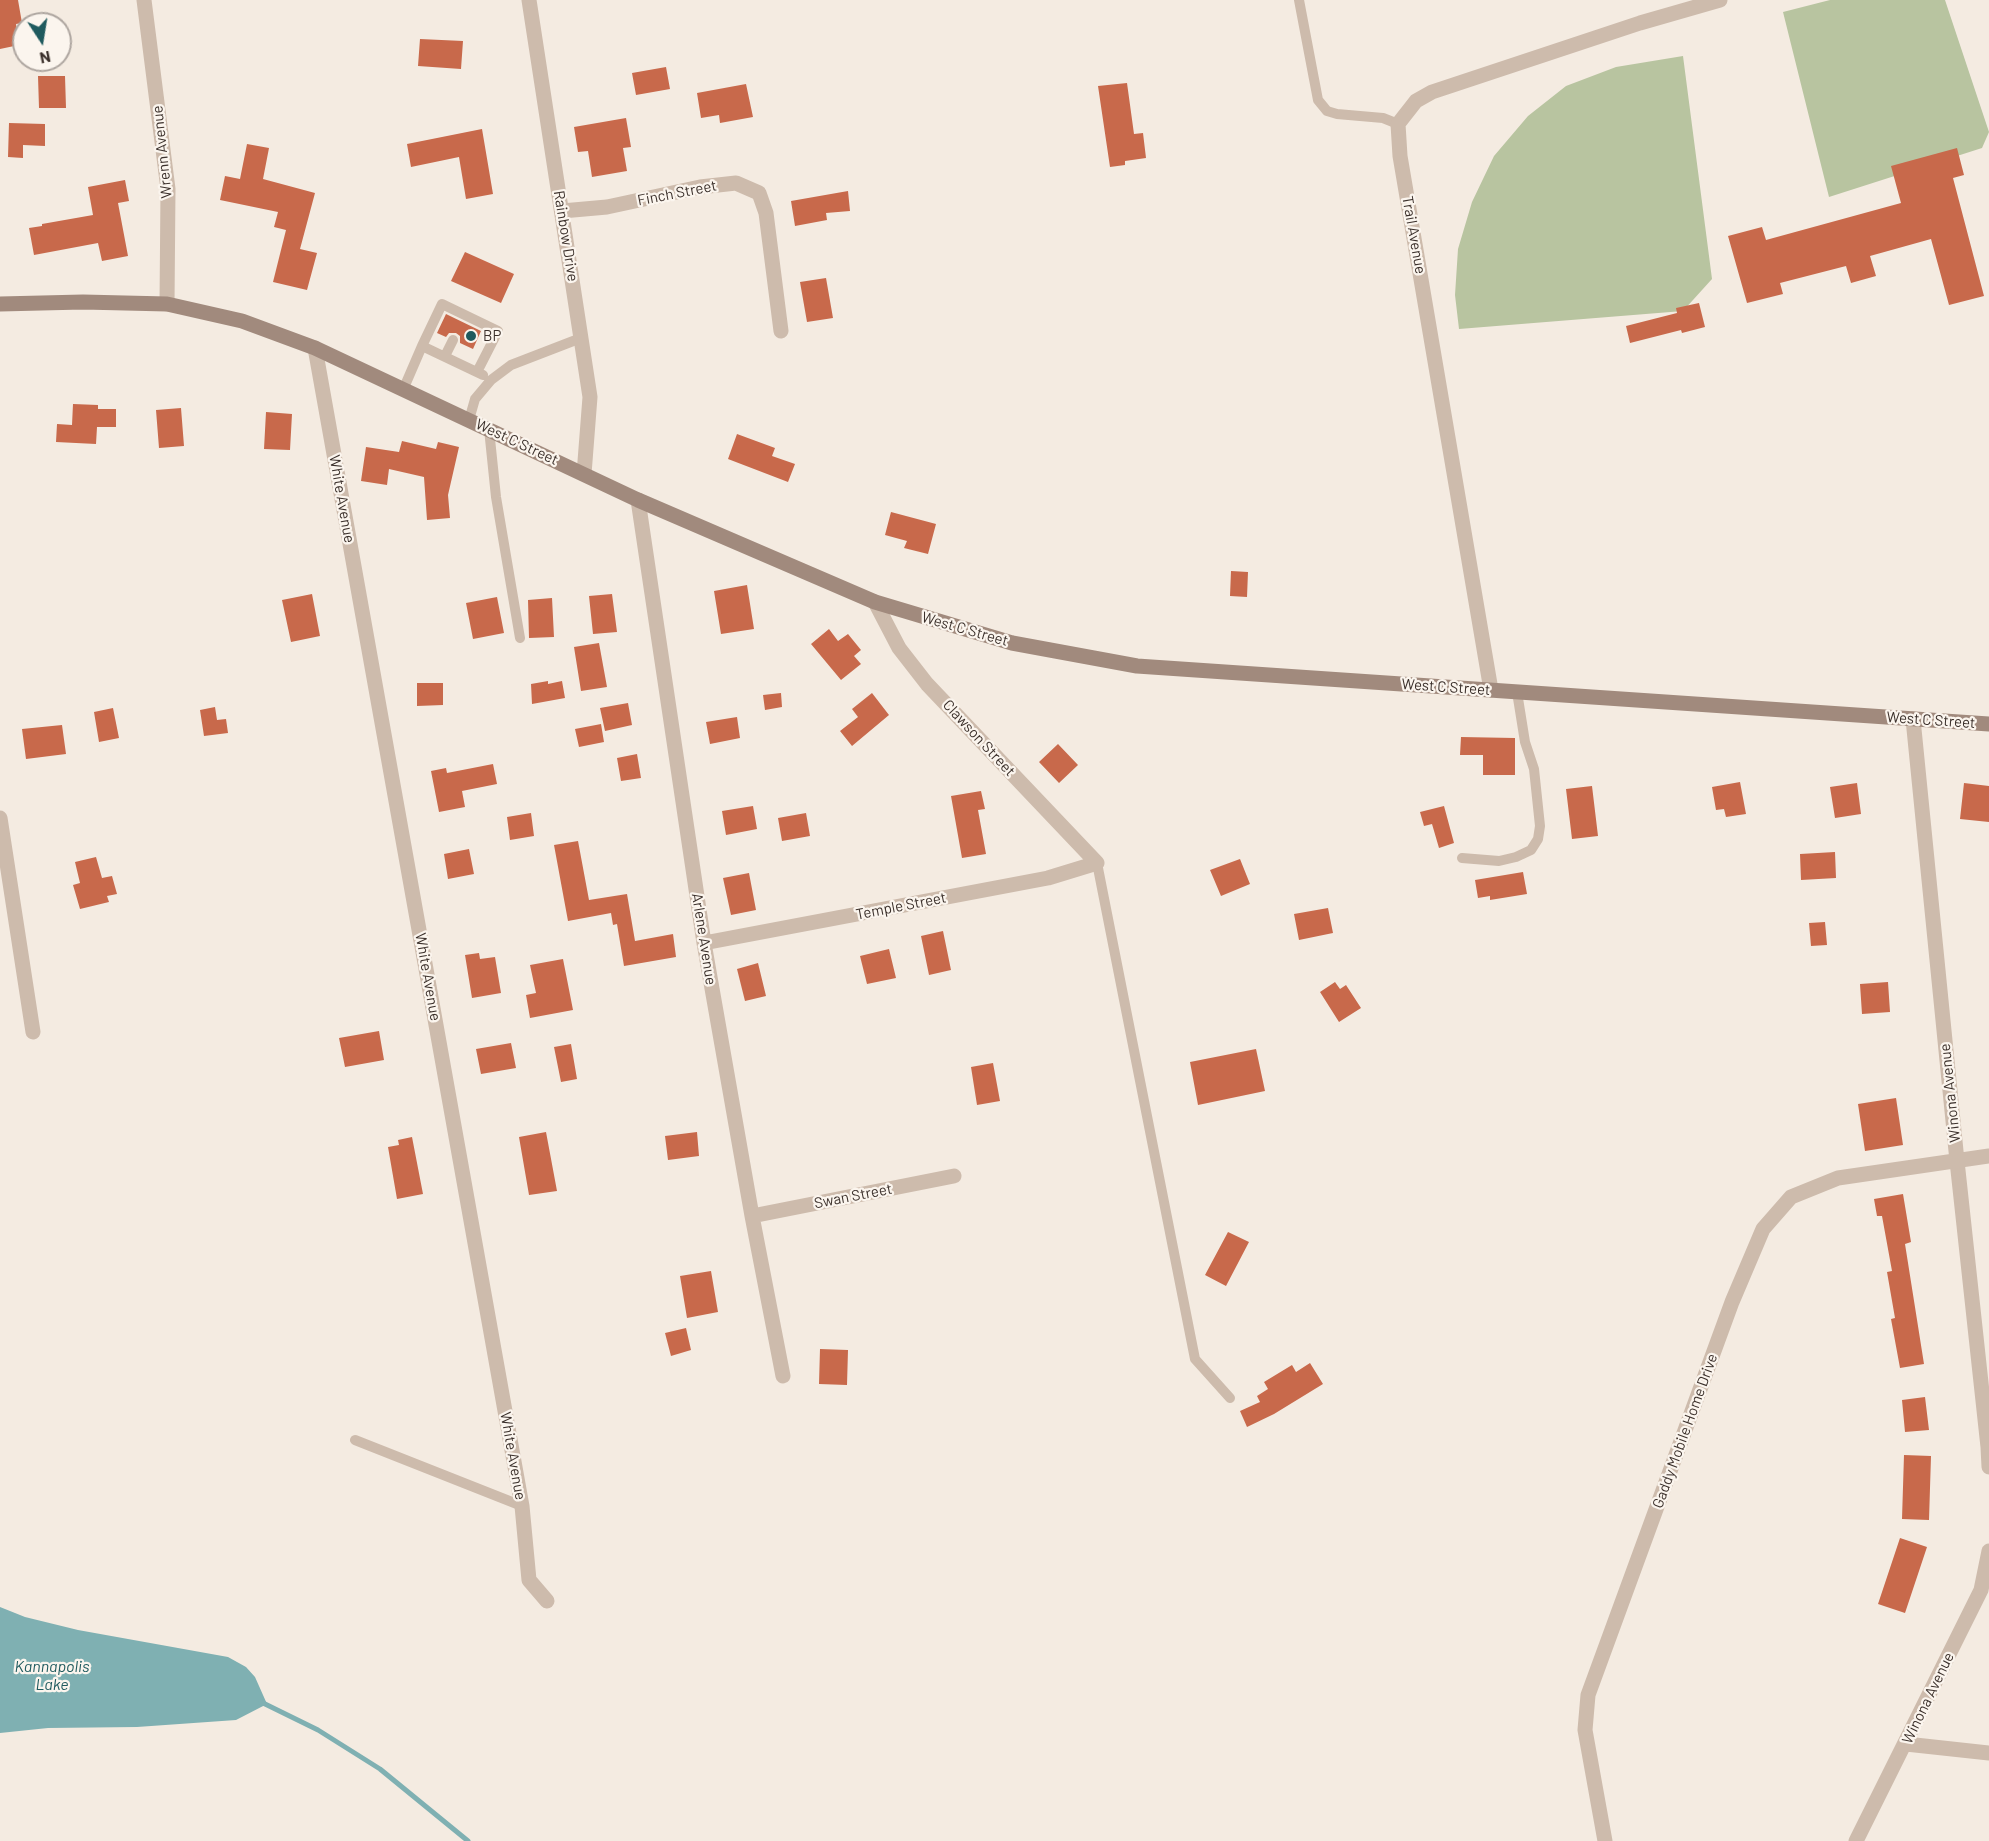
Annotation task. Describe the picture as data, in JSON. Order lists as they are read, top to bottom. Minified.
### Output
{"streets":{"main road":["West C Street"],"street":["Wrenn Avenue","Finch Street","Trail Avenue","Rainbow Drive","White Avenue","Clawson Street","Temple Street","Arlene Avenue","Winona Avenue","Swan Street","Gaddy Mobile Home Drive"]},"crossings":[["Wrenn Avenue","West C Street"],["Finch Street","Rainbow Drive"],["Trail Avenue","West C Street"],["Rainbow Drive","West C Street"],["West C Street","White Avenue"],["West C Street","Clawson Street"],["West C Street","Arlene Avenue"],["West C Street","Winona Avenue"],["Clawson Street","Temple Street"],["Temple Street","Arlene Avenue"],["Arlene Avenue","Swan Street"],["Winona Avenue","Gaddy Mobile Home Drive"]],"water":["Kannapolis Lake"],"places":["BP"],"north":"bottom"}
